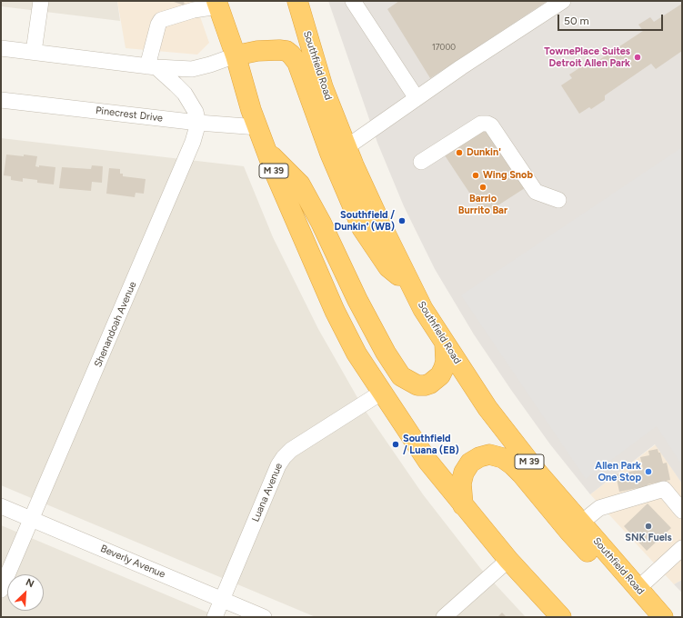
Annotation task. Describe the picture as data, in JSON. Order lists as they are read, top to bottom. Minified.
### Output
{"streets":{"highway":["Southfield Road","M 39"],"street":["Pinecrest Drive","Shenandoah Avenue","Luana Avenue","Beverly Avenue"]},"crossings":[["Pinecrest Drive","M 39"],["Pinecrest Drive","Shenandoah Avenue"],["M 39","Luana Avenue"],["Shenandoah Avenue","Beverly Avenue"],["Luana Avenue","Beverly Avenue"]],"places":["TownePlace Suites Detroit Allen Park","Dunkin'","Wing Snob","Barrio Burrito Bar","Southfield / Dunkin' (WB)","Southfield / Luana (EB)","Allen Park One Stop","SNK Fuels"],"house_numbers":["17000"],"scale_bar":"50 m","north":"top right"}
